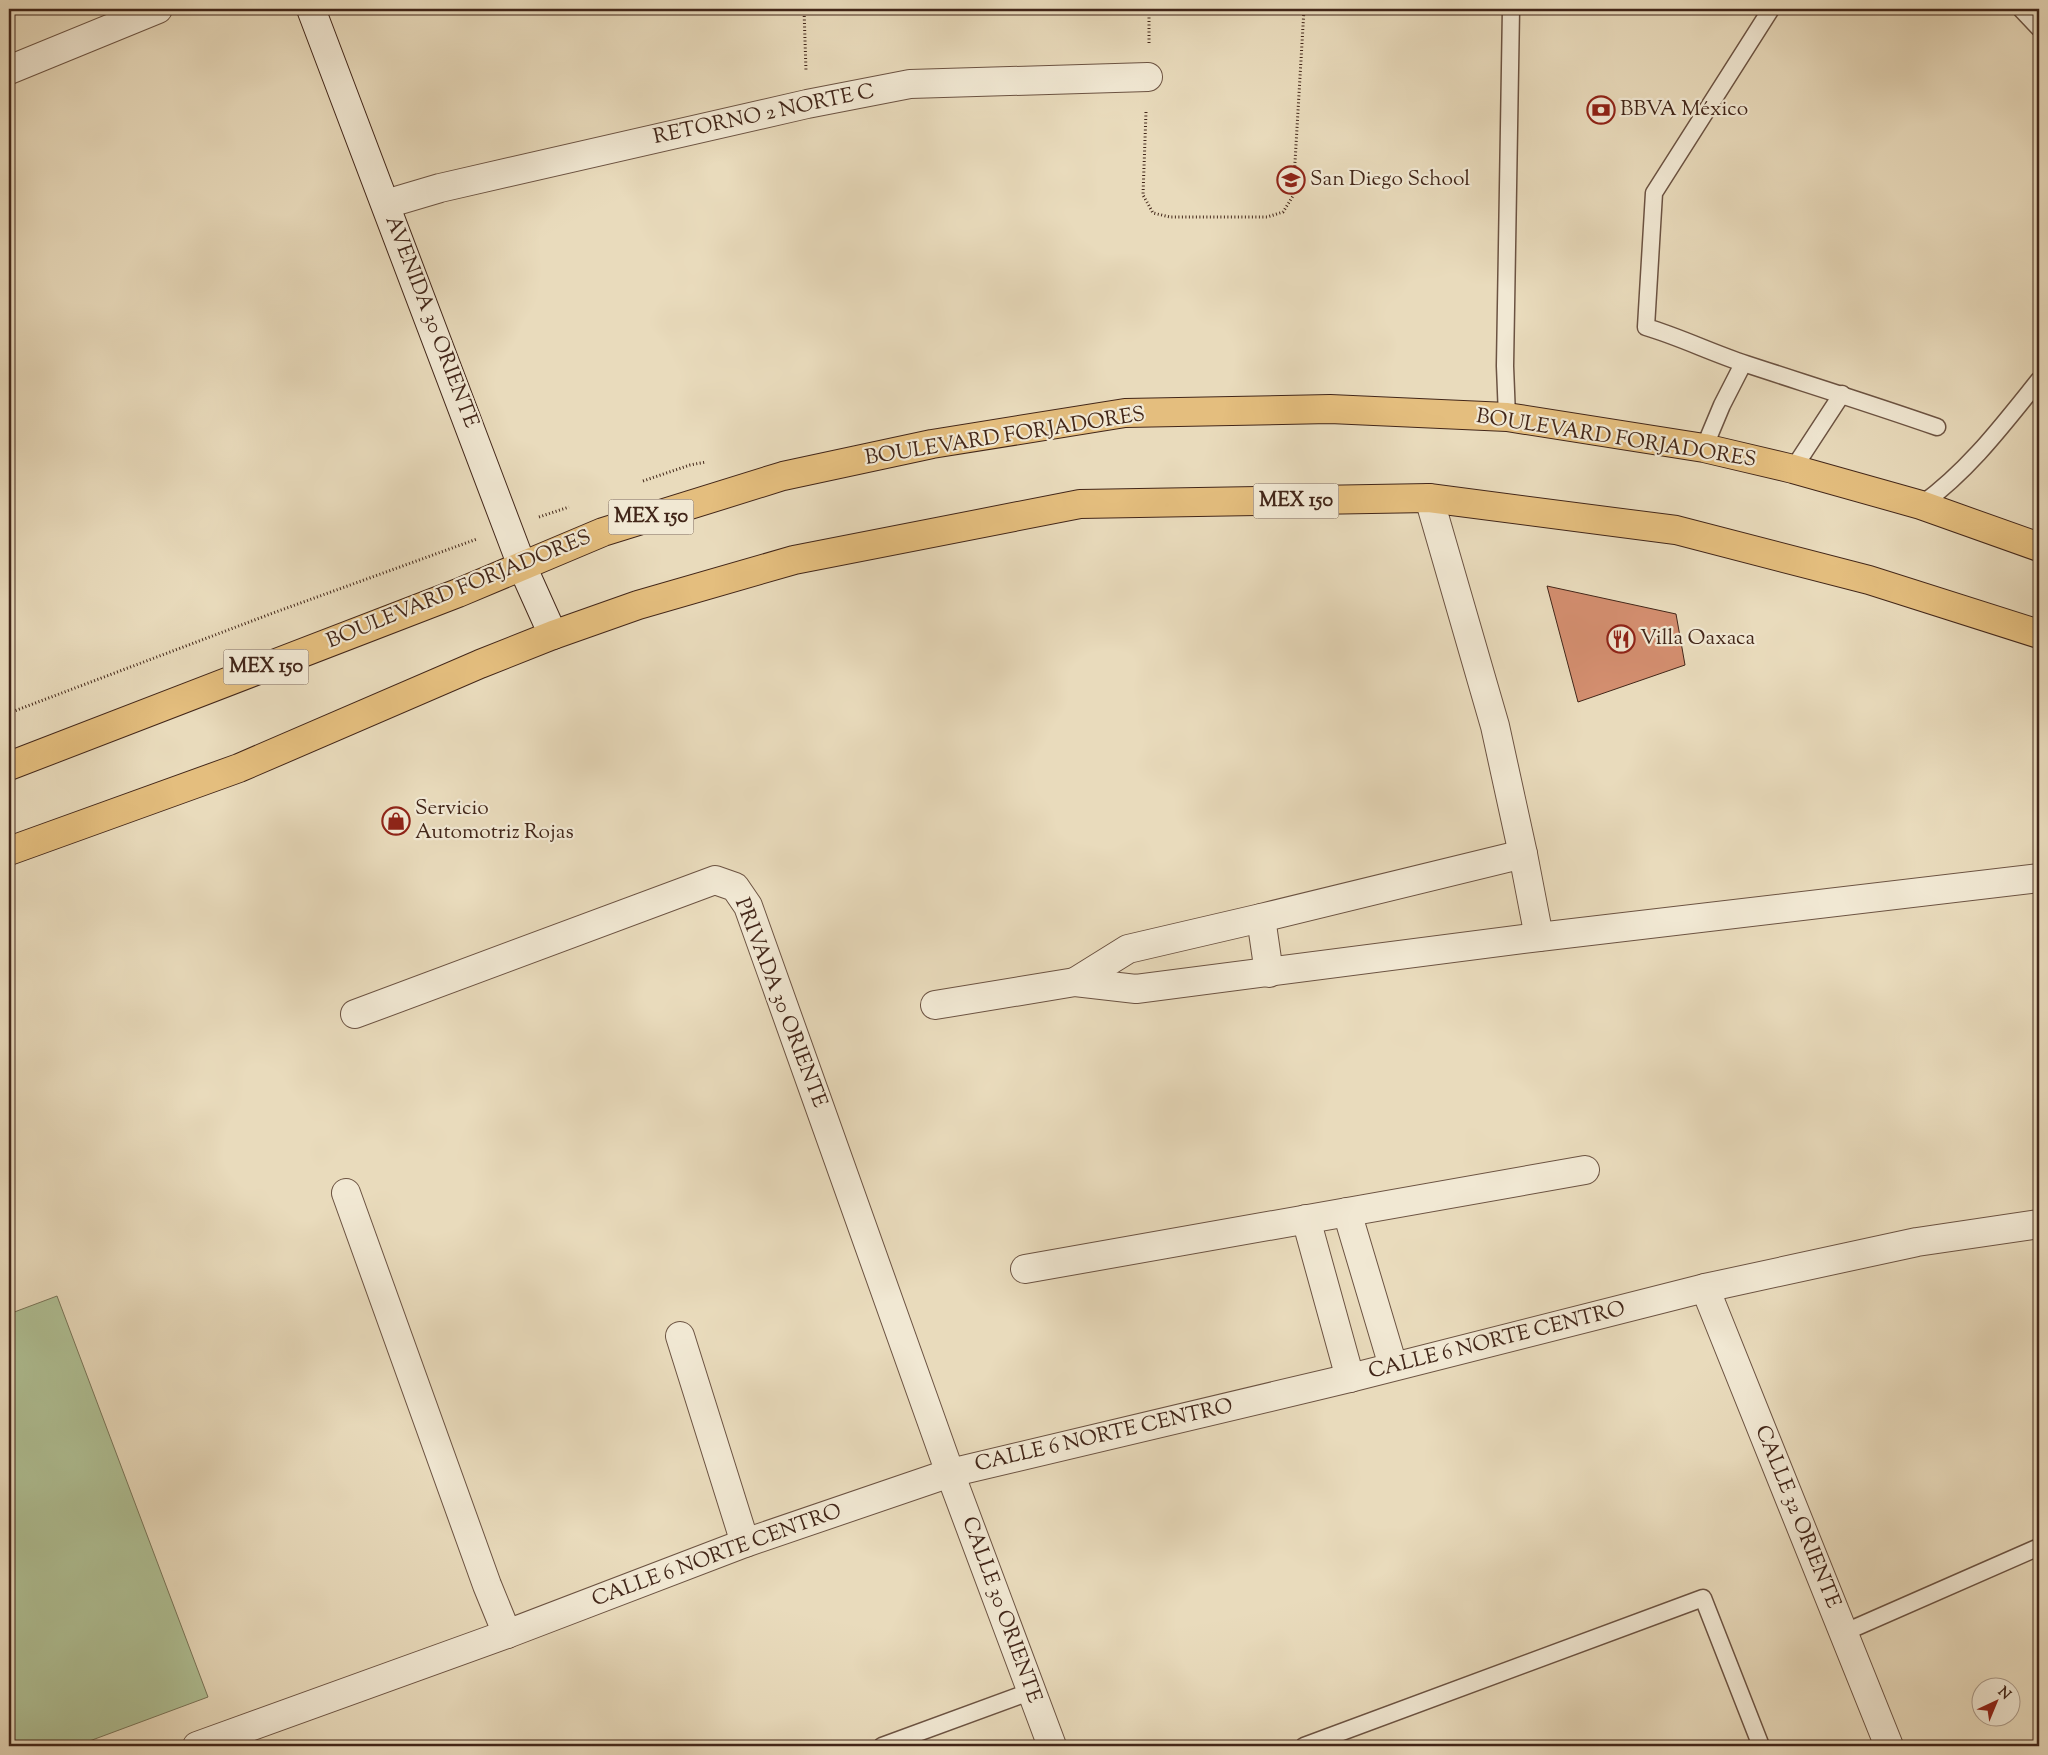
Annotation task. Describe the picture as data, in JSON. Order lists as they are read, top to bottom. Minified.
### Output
{"streets":{"main road":["BOULEVARD FORJADORES","MEX 150"],"street":["RETORNO 2 NORTE C","AVENIDA 30 ORIENTE","PRIVADA 30 ORIENTE","CALLE 6 NORTE CENTRO","CALLE 32 ORIENTE","CALLE 30 ORIENTE"]},"crossings":[["RETORNO 2 NORTE C","AVENIDA 30 ORIENTE"],["AVENIDA 30 ORIENTE","BOULEVARD FORJADORES"],["AVENIDA 30 ORIENTE","MEX 150"],["PRIVADA 30 ORIENTE","CALLE 6 NORTE CENTRO"],["PRIVADA 30 ORIENTE","CALLE 30 ORIENTE"],["CALLE 6 NORTE CENTRO","CALLE 32 ORIENTE"],["CALLE 6 NORTE CENTRO","CALLE 30 ORIENTE"]],"places":{"bank":["BBVA México"],"school or university":["San Diego School"],"restaurant":["Villa Oaxaca"],"shop":["Servicio Automotriz Rojas"]},"north":"top right"}
